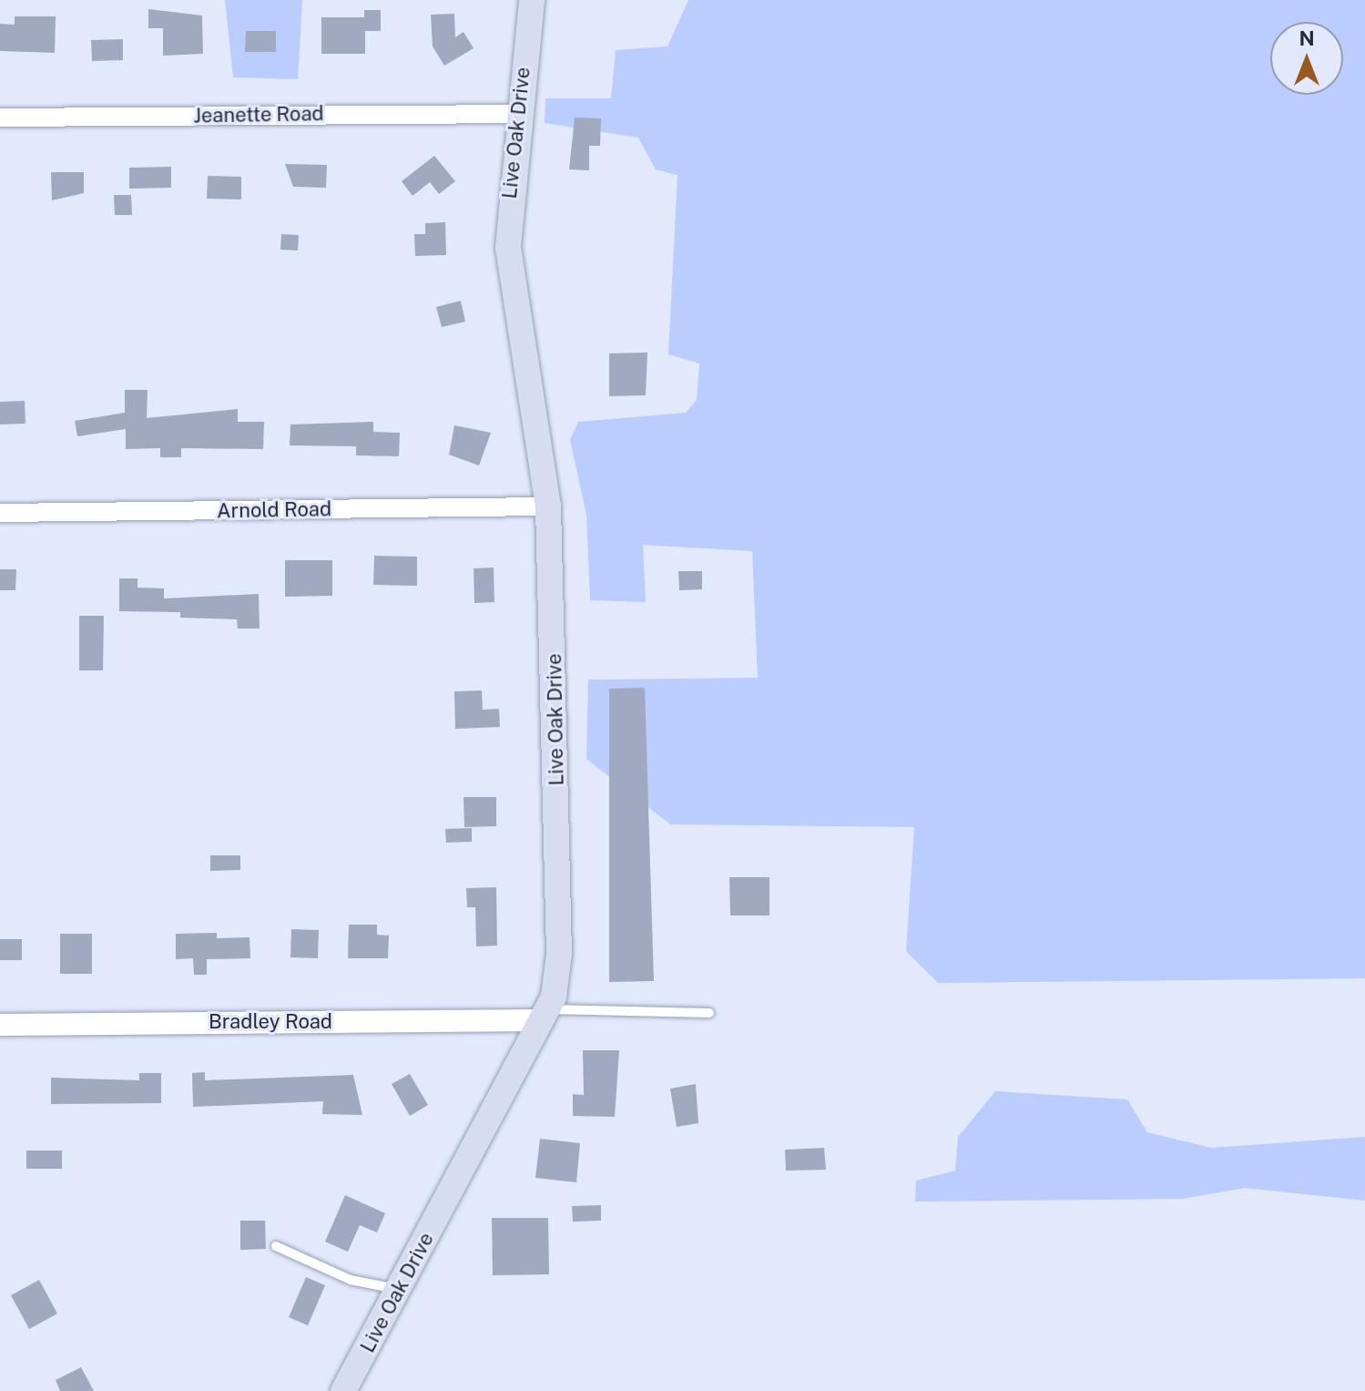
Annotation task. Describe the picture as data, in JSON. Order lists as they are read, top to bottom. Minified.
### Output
{"streets":{"main road":["Live Oak Drive"],"street":["Jeanette Road","Arnold Road","Bradley Road"]},"crossings":[["Jeanette Road","Live Oak Drive"],["Live Oak Drive","Arnold Road"],["Live Oak Drive","Bradley Road"]],"north":"top"}
